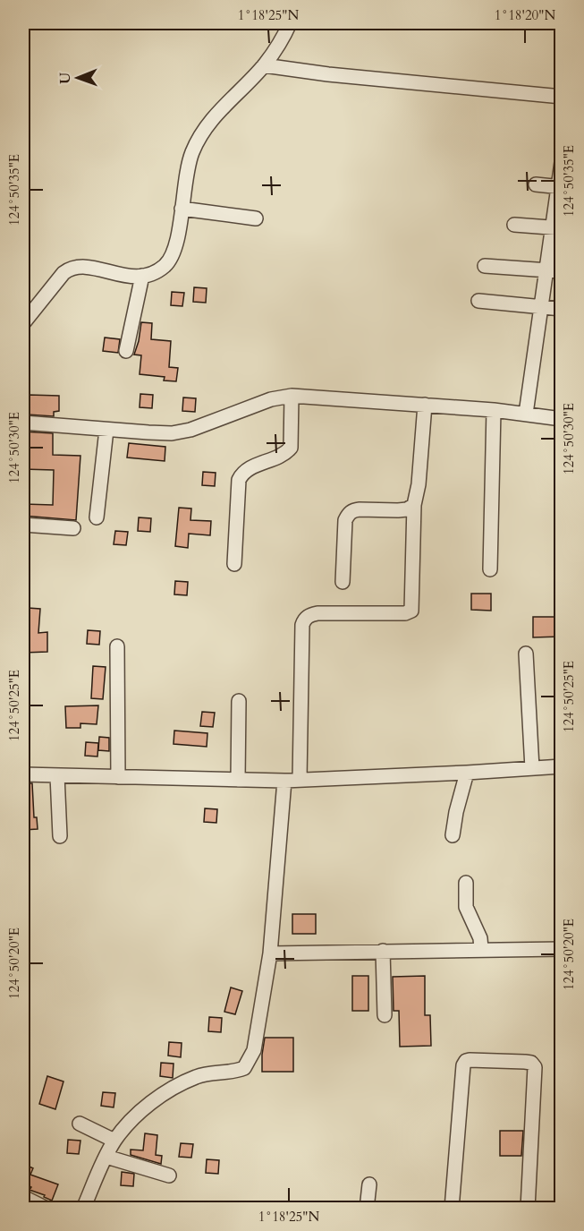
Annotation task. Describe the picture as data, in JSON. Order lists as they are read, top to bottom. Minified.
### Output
{"north":"left","coordinates":["1°18'25\"N","1°18'20\"N","124°50'35\"E","124°50'30\"E","124°50'25\"E","124°50'20\"E"]}
